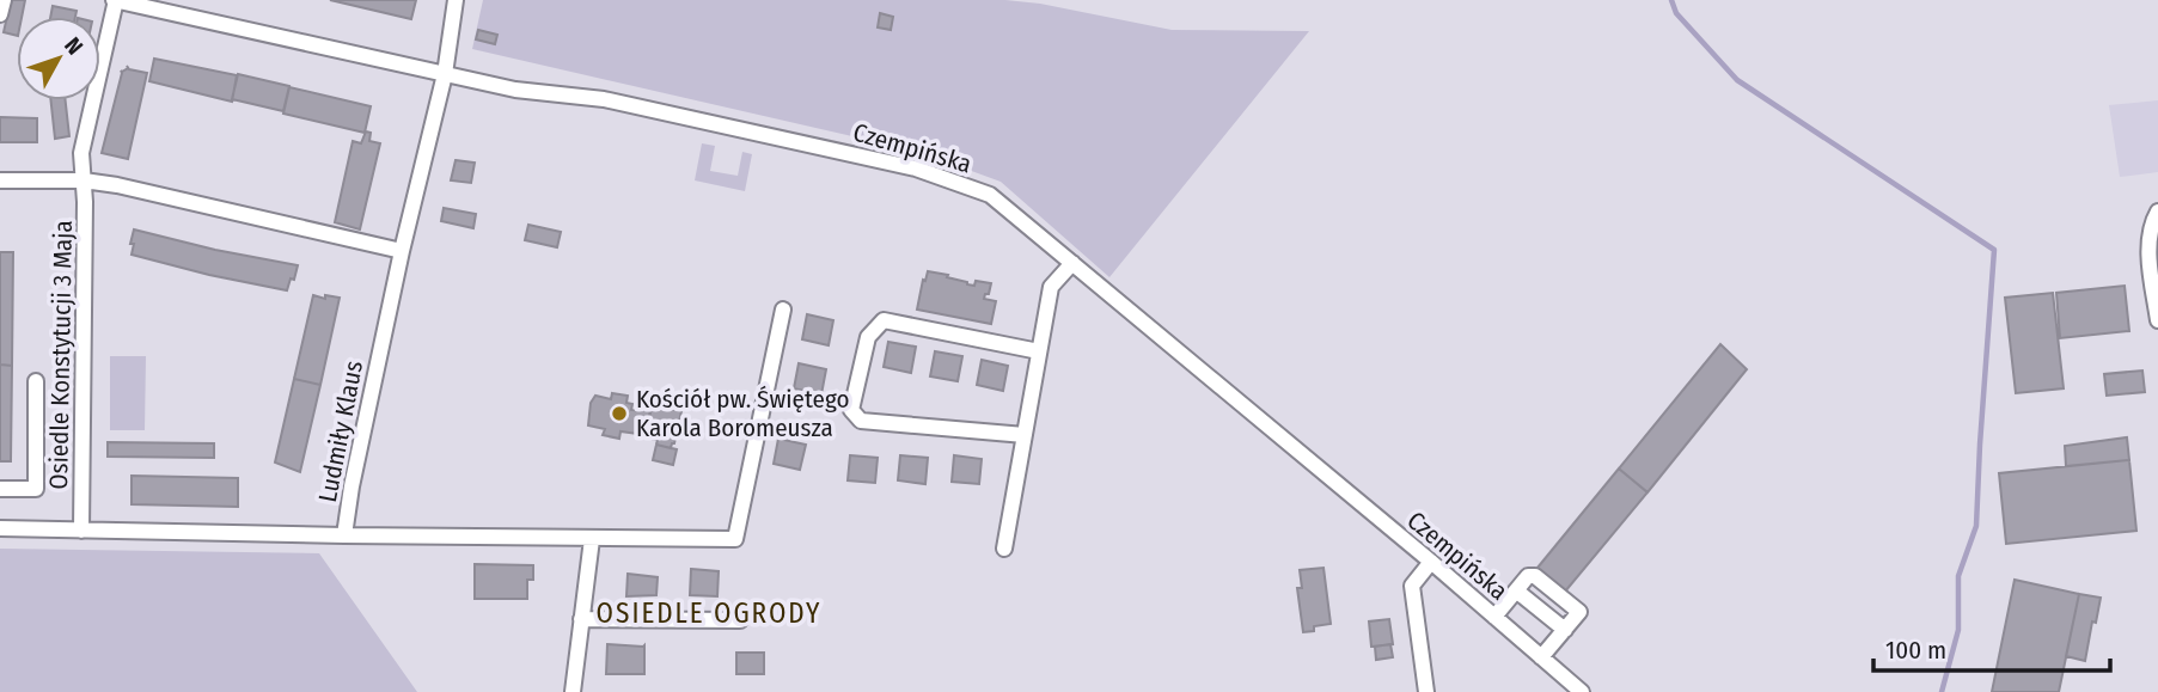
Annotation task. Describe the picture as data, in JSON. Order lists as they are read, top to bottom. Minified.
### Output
{"streets":{"street":["Czempińska","Osiedle Konstytucji 3 Maja","Ludmiły Klaus"]},"crossings":[["Czempińska","Osiedle Konstytucji 3 Maja"],["Czempińska","Ludmiły Klaus"],["Osiedle Konstytucji 3 Maja","Ludmiły Klaus"]],"districts":["OSIEDLE OGRODY"],"places":["Kościół pw. Świętego Karola Boromeusza"],"scale_bar":"100 m","north":"top right"}
